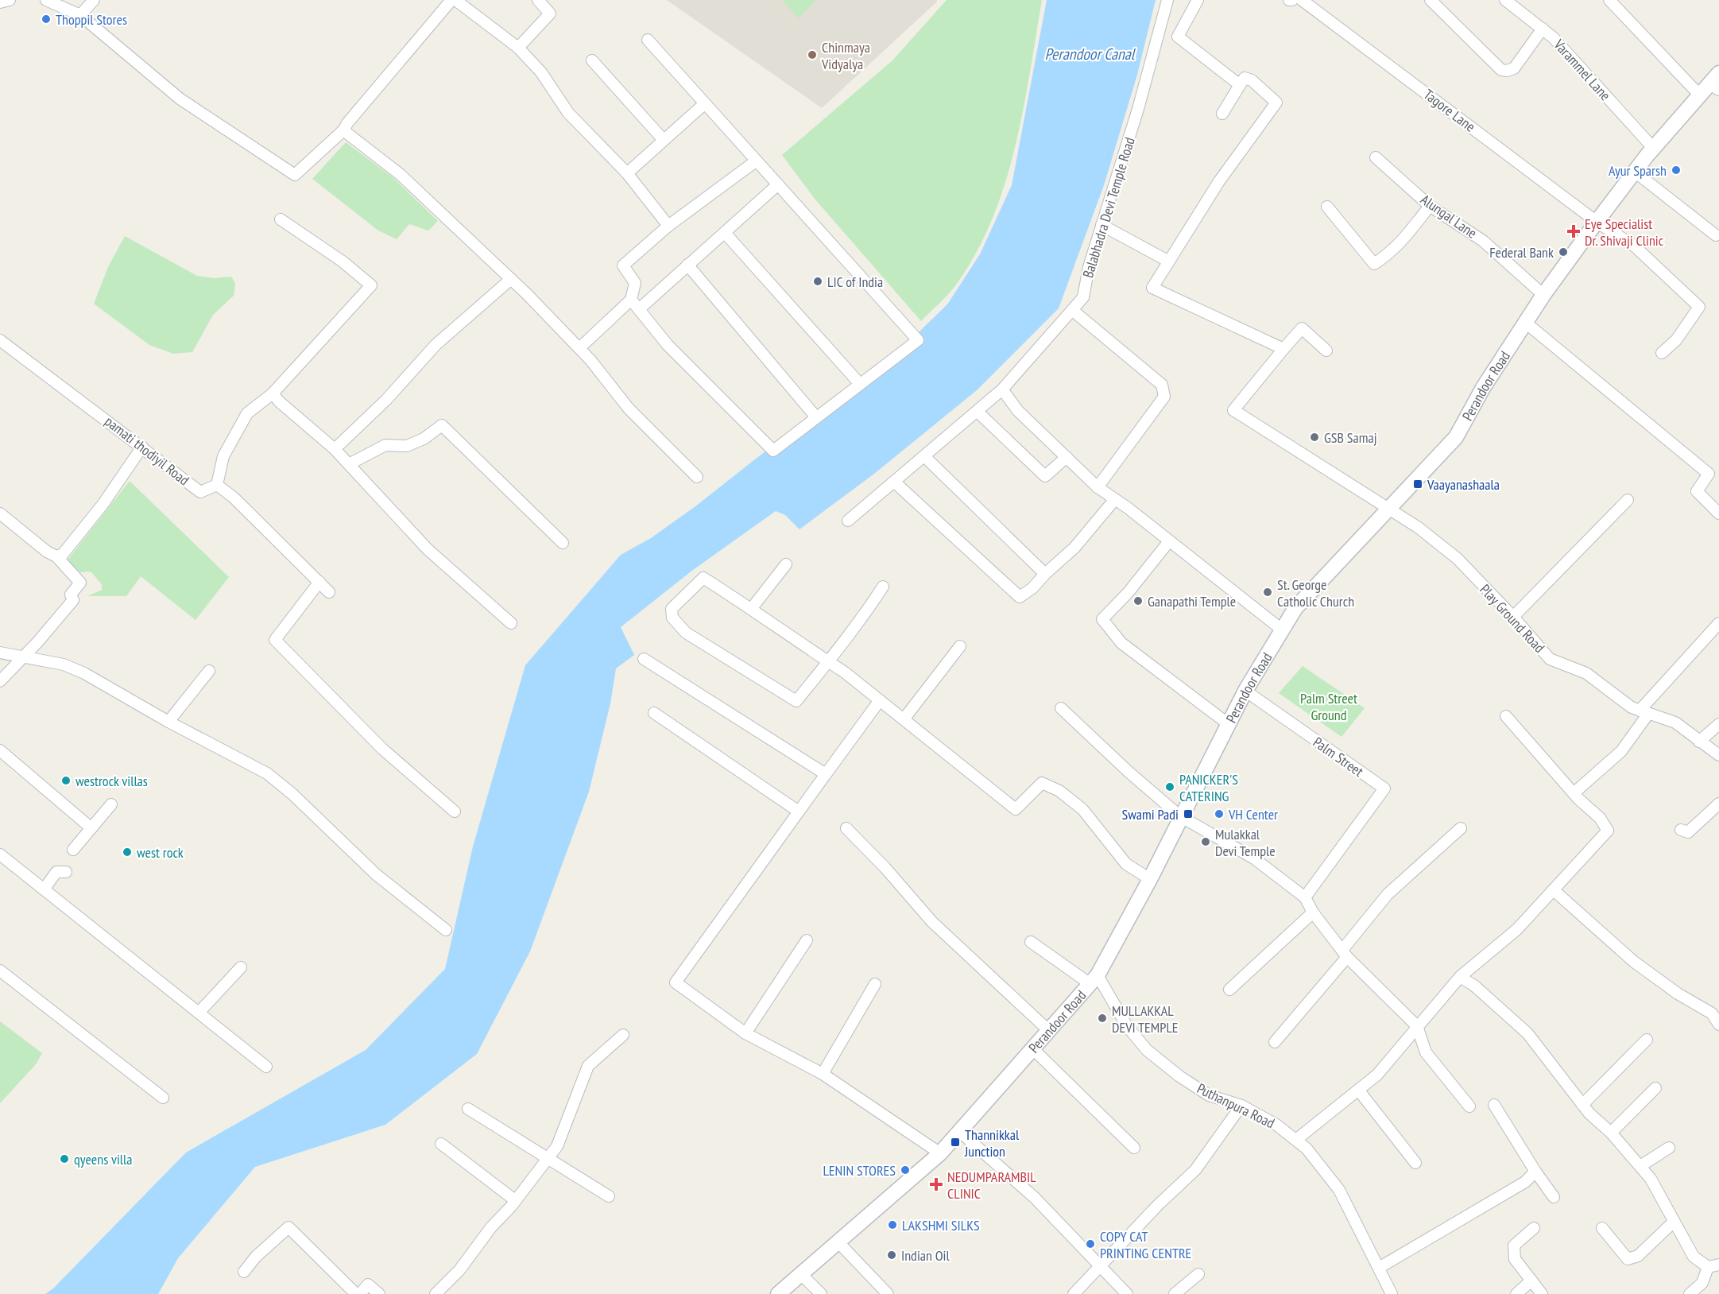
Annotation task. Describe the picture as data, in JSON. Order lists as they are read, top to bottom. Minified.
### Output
{"streets":{"main road":["Perandoor Road"],"street":["Varammel Lane","Tagore Lane","Balabhadra Devi Temple Road","Alungal Lane","pamati thodiyil Road","Play Ground Road","Palm Street","Puthanpura Road"]},"crossings":[["Varammel Lane","Perandoor Road"],["Tagore Lane","Perandoor Road"],["Alungal Lane","Perandoor Road"],["Perandoor Road","Play Ground Road"],["Perandoor Road","Palm Street"],["Perandoor Road","Puthanpura Road"]],"water":["Perandoor Canal"],"parks":["Palm Street Ground"],"places":{"other":["Thoppil Stores","Chinmaya Vidyalya","Ayur Sparsh","Federal Bank","LIC of India","GSB Samaj","St. George Catholic Church","Ganapathi Temple","westrock villas","PANICKER'S CATERING","VH Center","Mulakkal Devi Temple","west rock","MULLAKKAL DEVI TEMPLE","qyeens villa","LENIN STORES","LAKSHMI SILKS","COPY CAT PRINTING CENTRE","Indian Oil"],"health":["Eye Specialist Dr. Shivaji Clinic","NEDUMPARAMBIL CLINIC"],"transit":["Vaayanashaala","Swami Padi","Thannikkal Junction"]}}
